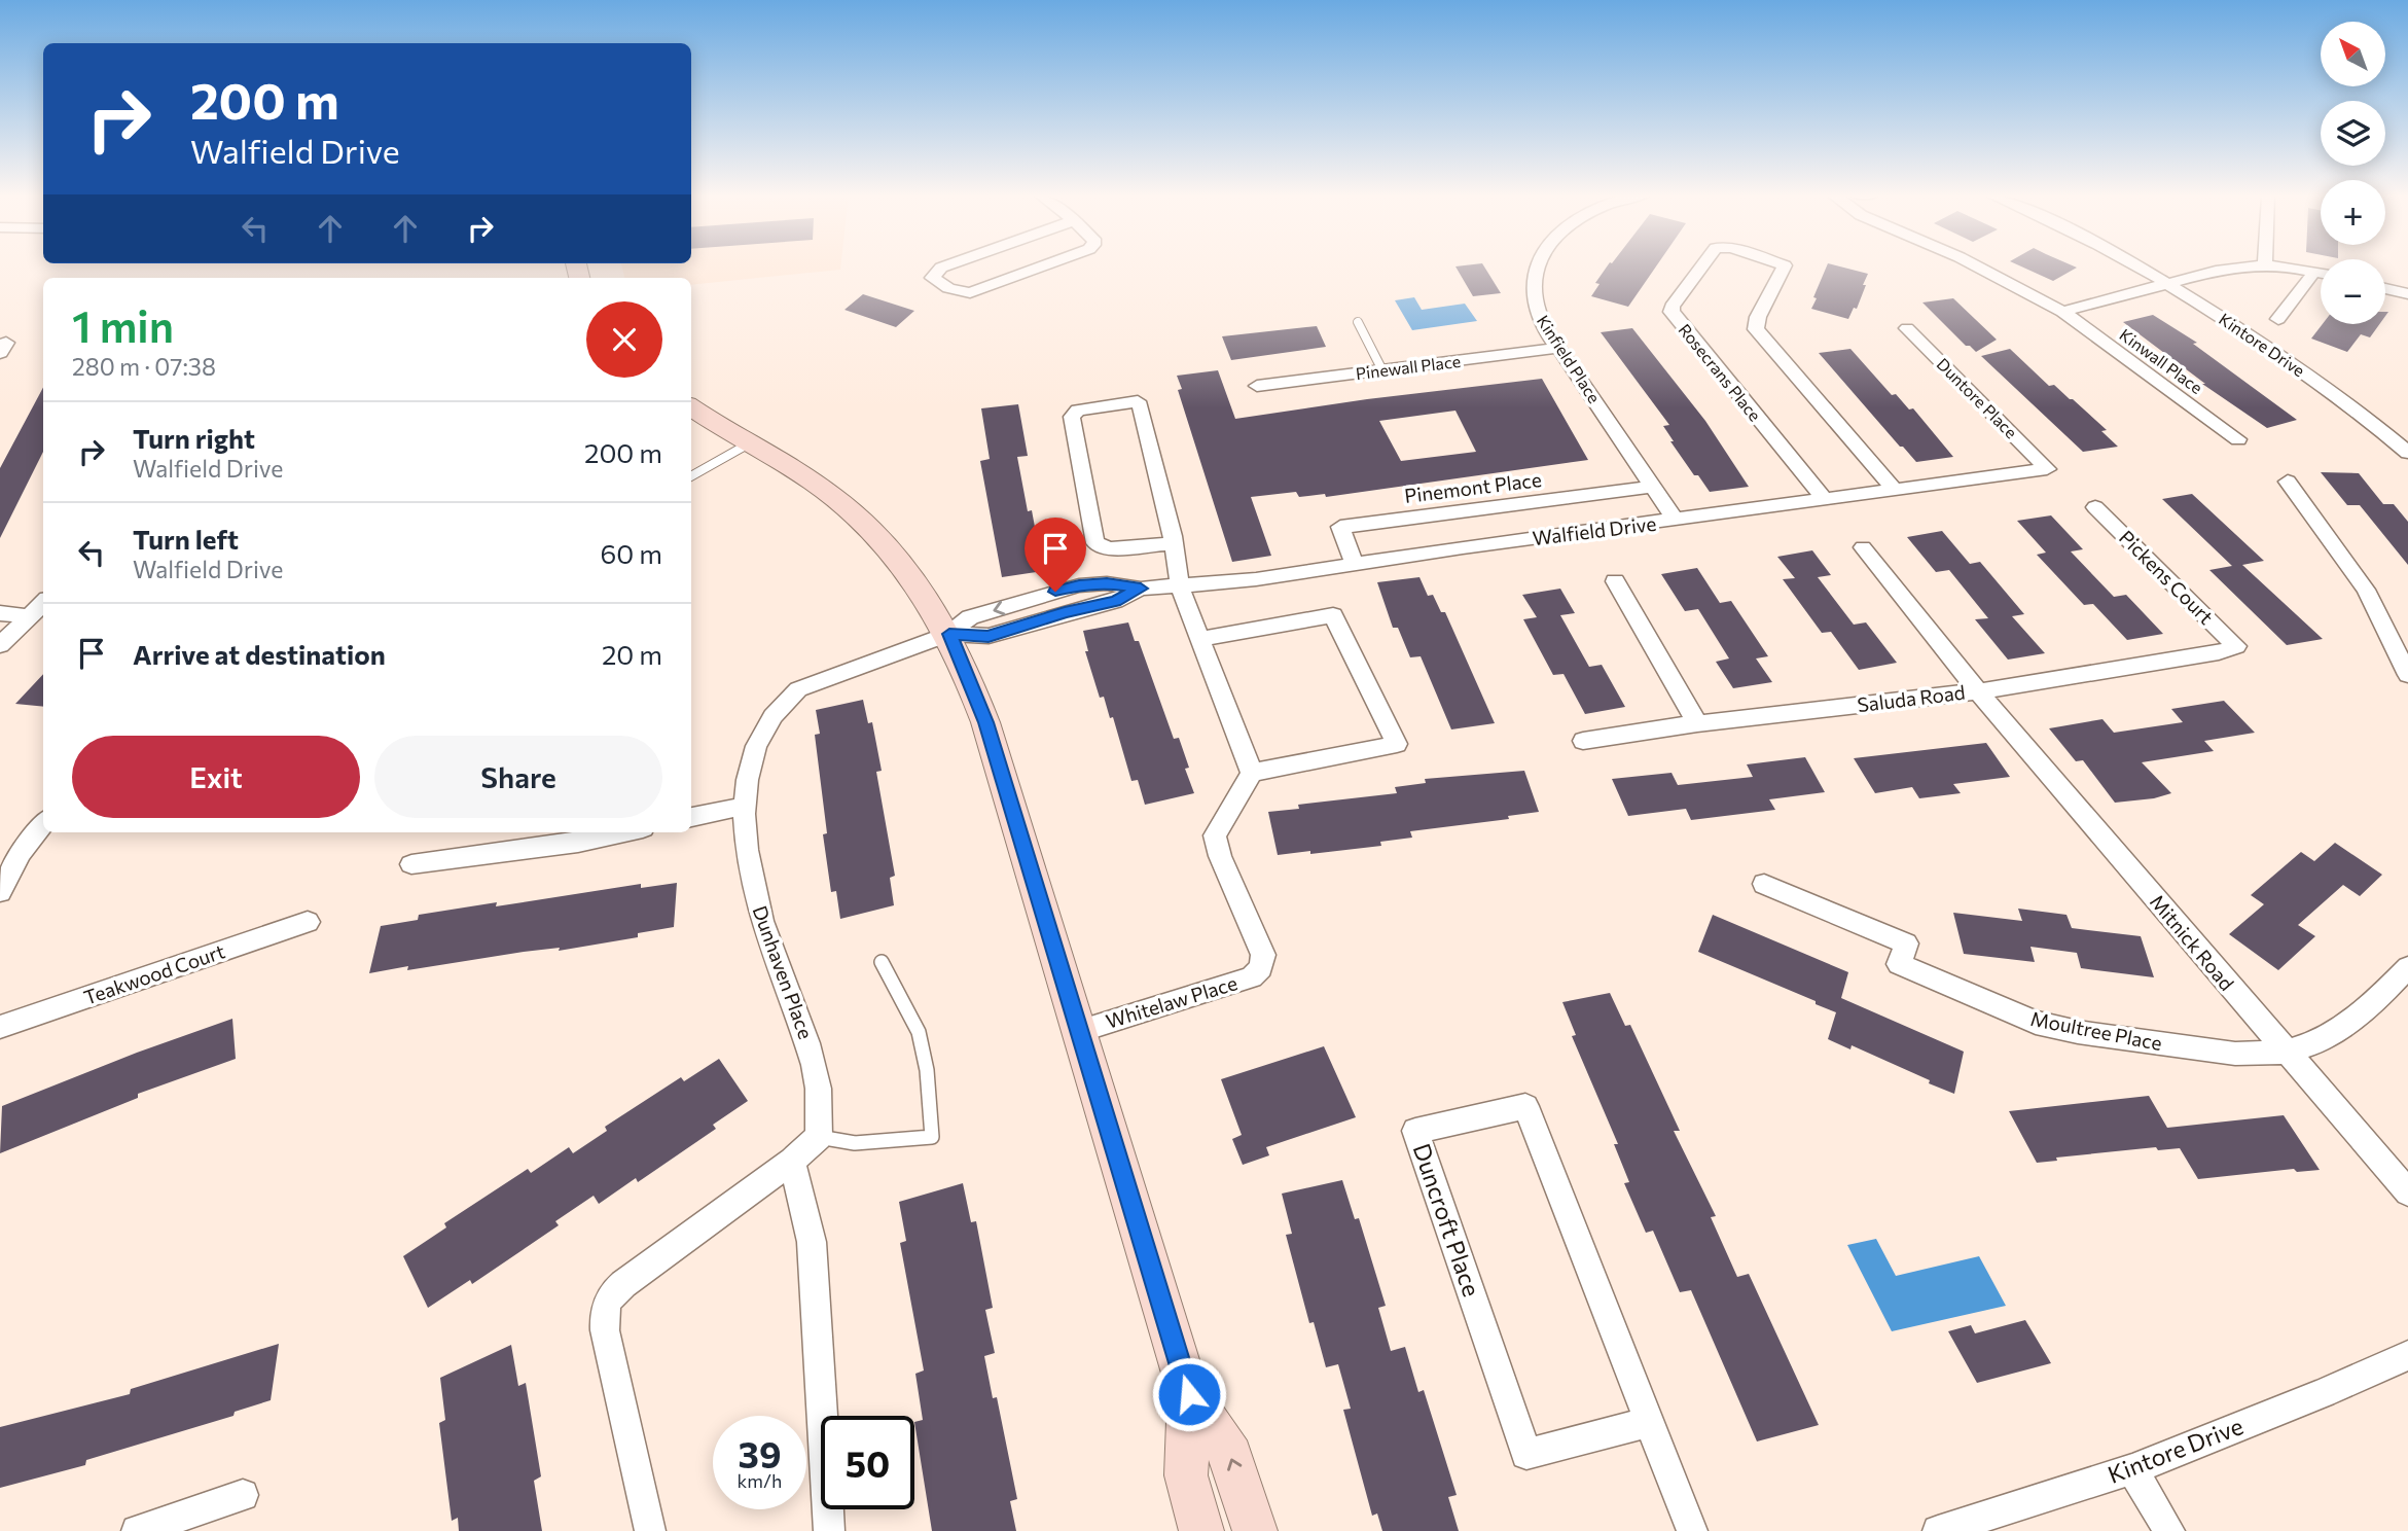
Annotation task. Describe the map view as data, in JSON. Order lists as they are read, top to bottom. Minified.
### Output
{"streets":{"street":["Kintore Drive","Kinfield Place","Kinwall Place","Pinewall Place","Rosecrans Place","Duntore Place","Pinemont Place","Walfield Drive","Pickens Court","Saluda Road","Mitnick Road","Dunhaven Place","Teakwood Court","Whitelaw Place","Moultree Place","Duncroft Place"]},"crossings":[["Kintore Drive","Kinwall Place"],["Kinfield Place","Pinewall Place"],["Kinfield Place","Pinemont Place"],["Kinfield Place","Walfield Drive"],["Rosecrans Place","Walfield Drive"],["Duntore Place","Walfield Drive"],["Pinemont Place","Walfield Drive"],["Walfield Drive","Dunhaven Place"],["Pickens Court","Saluda Road"],["Saluda Road","Mitnick Road"],["Mitnick Road","Moultree Place"]],"north":"top left","page":{"map_buttons":["+","−"],"turn":["200 m","Walfield Drive"],"heading":["1 min","280 m · 07:38"],"list":[{"name":"Turn right","note":"Walfield Drive","value":"200 m"},{"name":"Turn left","note":"Walfield Drive","value":"60 m"},{"name":"Arrive at destination","value":"20 m"}],"buttons":["Exit","Share"],"speed":"39 km/h","limit":"50"}}
